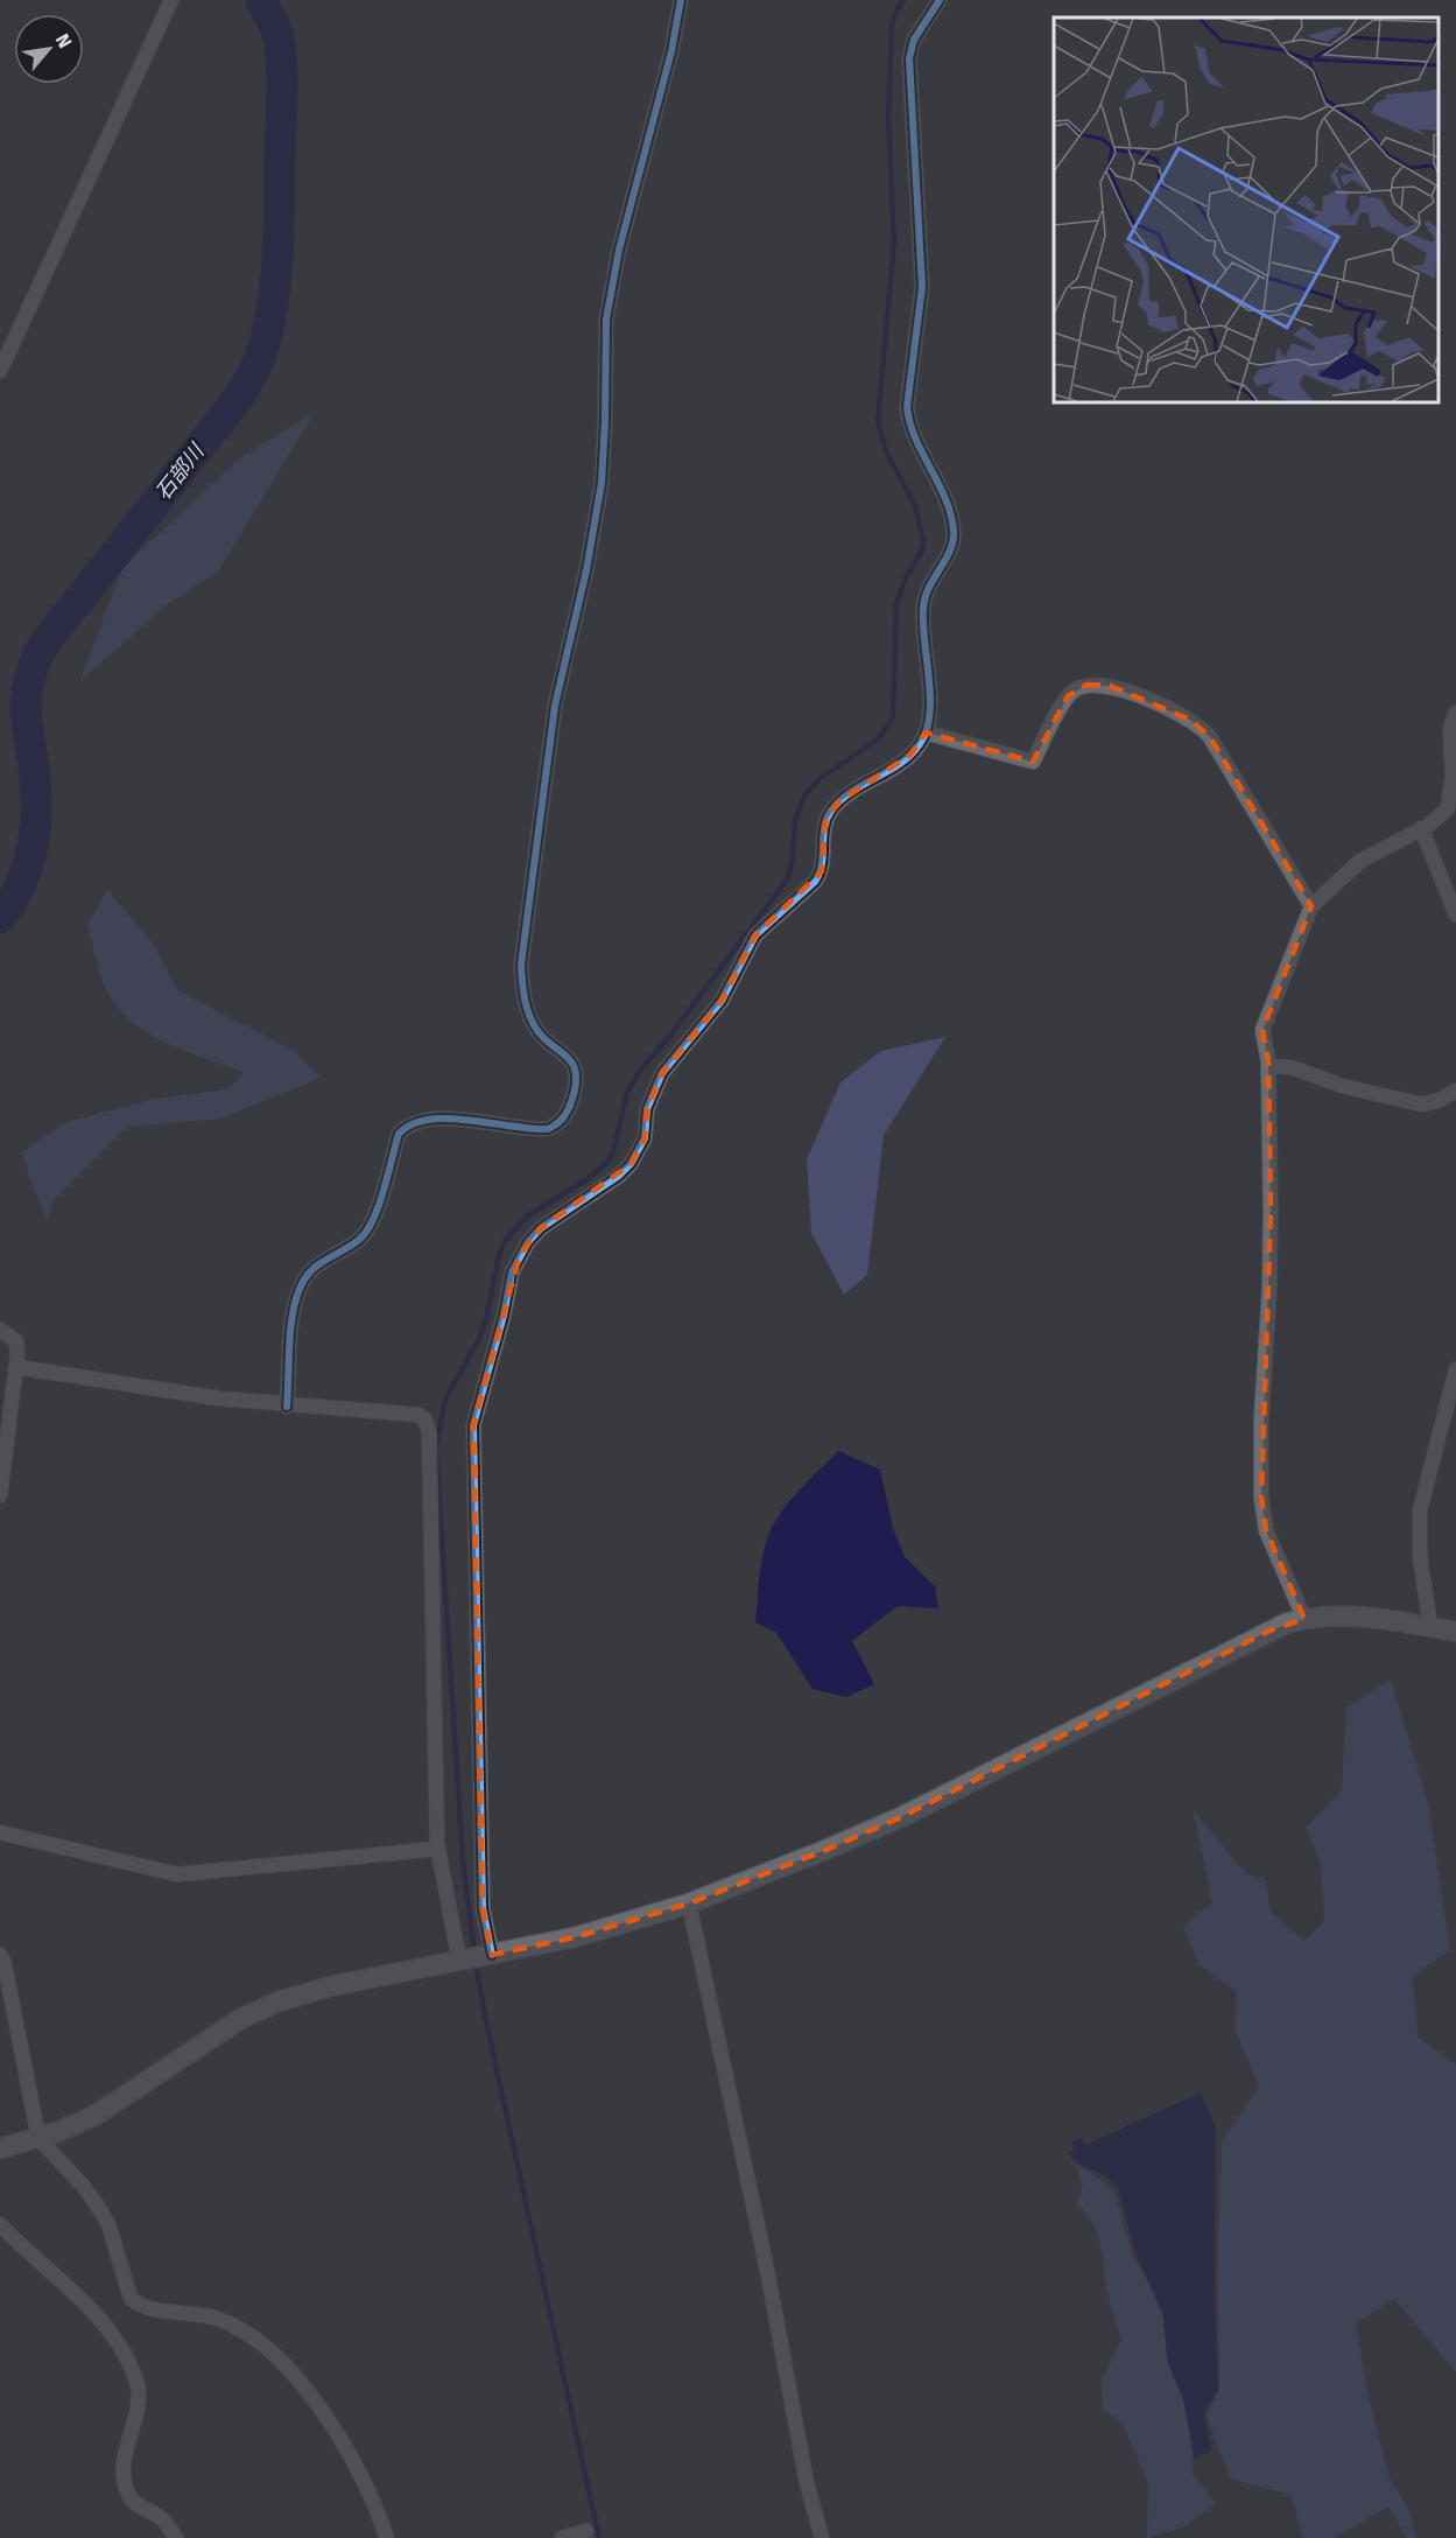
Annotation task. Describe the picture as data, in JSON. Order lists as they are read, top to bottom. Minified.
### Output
{"water":["石部川"],"north":"top right"}
